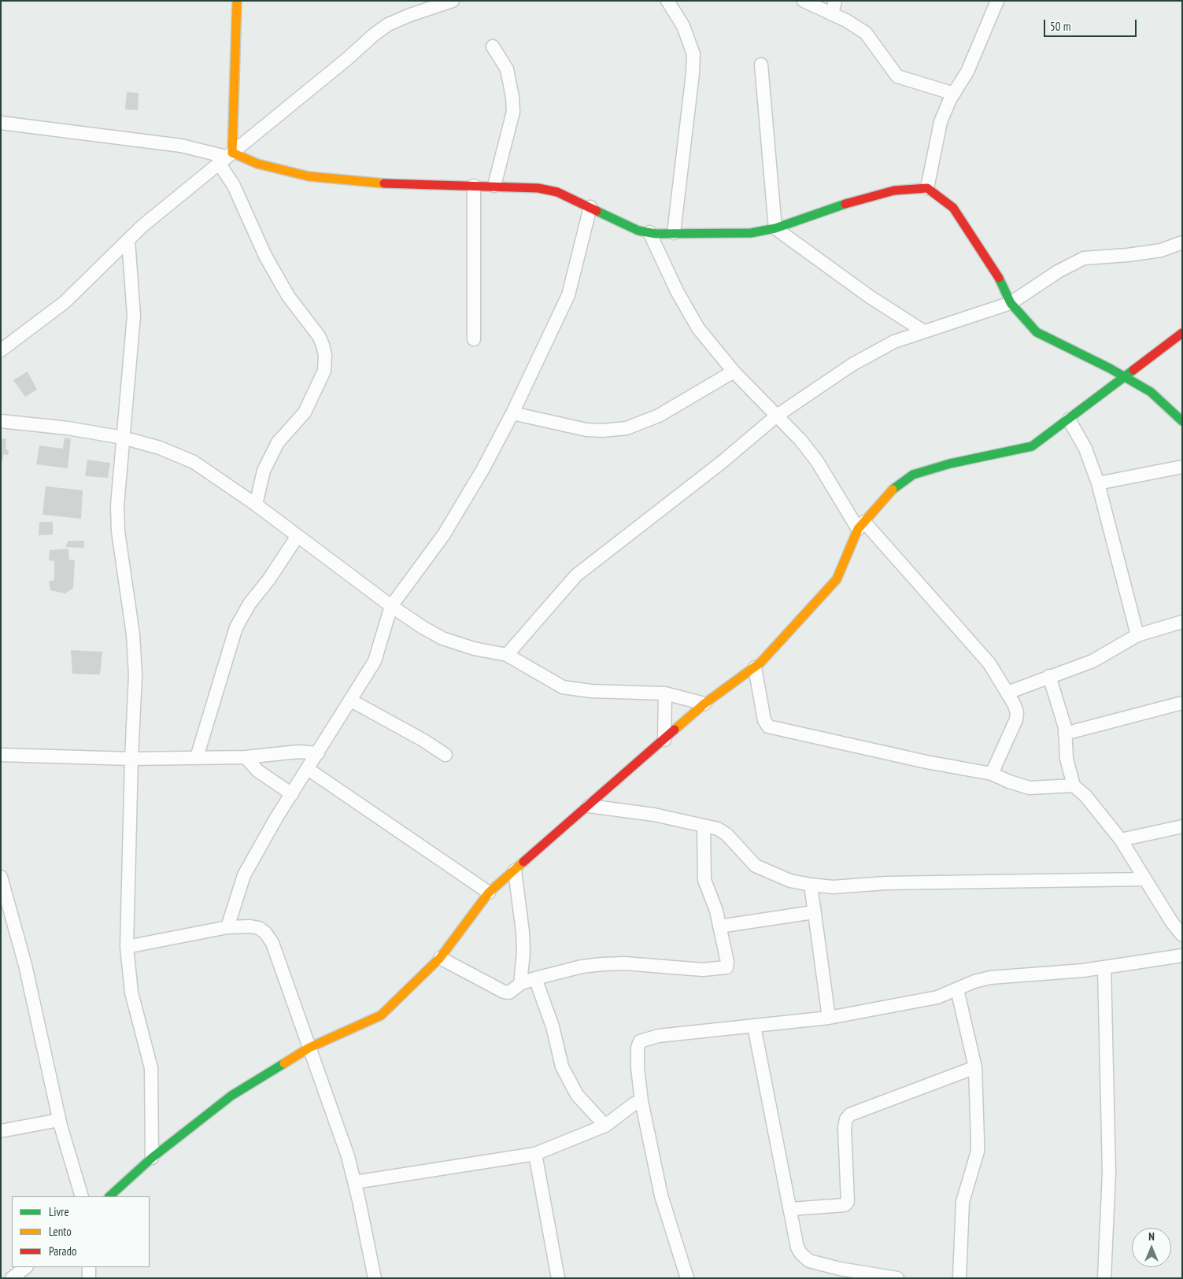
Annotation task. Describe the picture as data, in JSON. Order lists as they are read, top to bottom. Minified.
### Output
{"legend":["Livre","Lento","Parado"],"scale_bar":"50 m","north":"top"}
